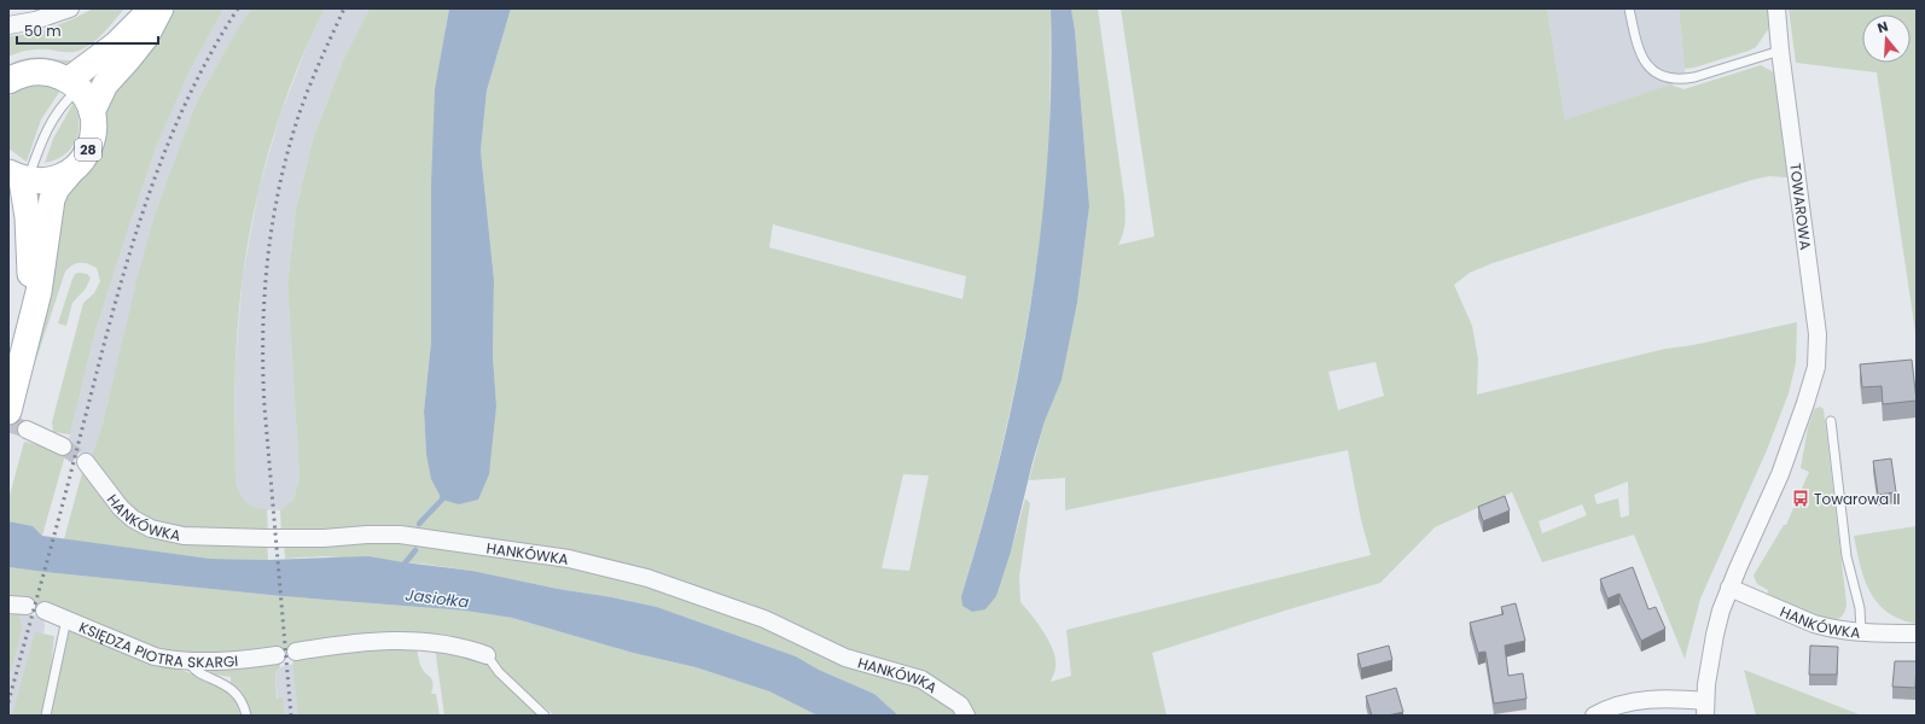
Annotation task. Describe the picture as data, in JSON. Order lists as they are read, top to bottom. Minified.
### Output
{"streets":{"main road":["28"],"street":["TOWAROWA","HANKÓWKA","KSIĘDZA PIOTRA SKARGI"]},"crossings":[["TOWAROWA","HANKÓWKA"]],"water":["Jasiołka"],"places":{"bus stop":["Towarowa II"]},"scale_bar":"50 m","north":"top"}
